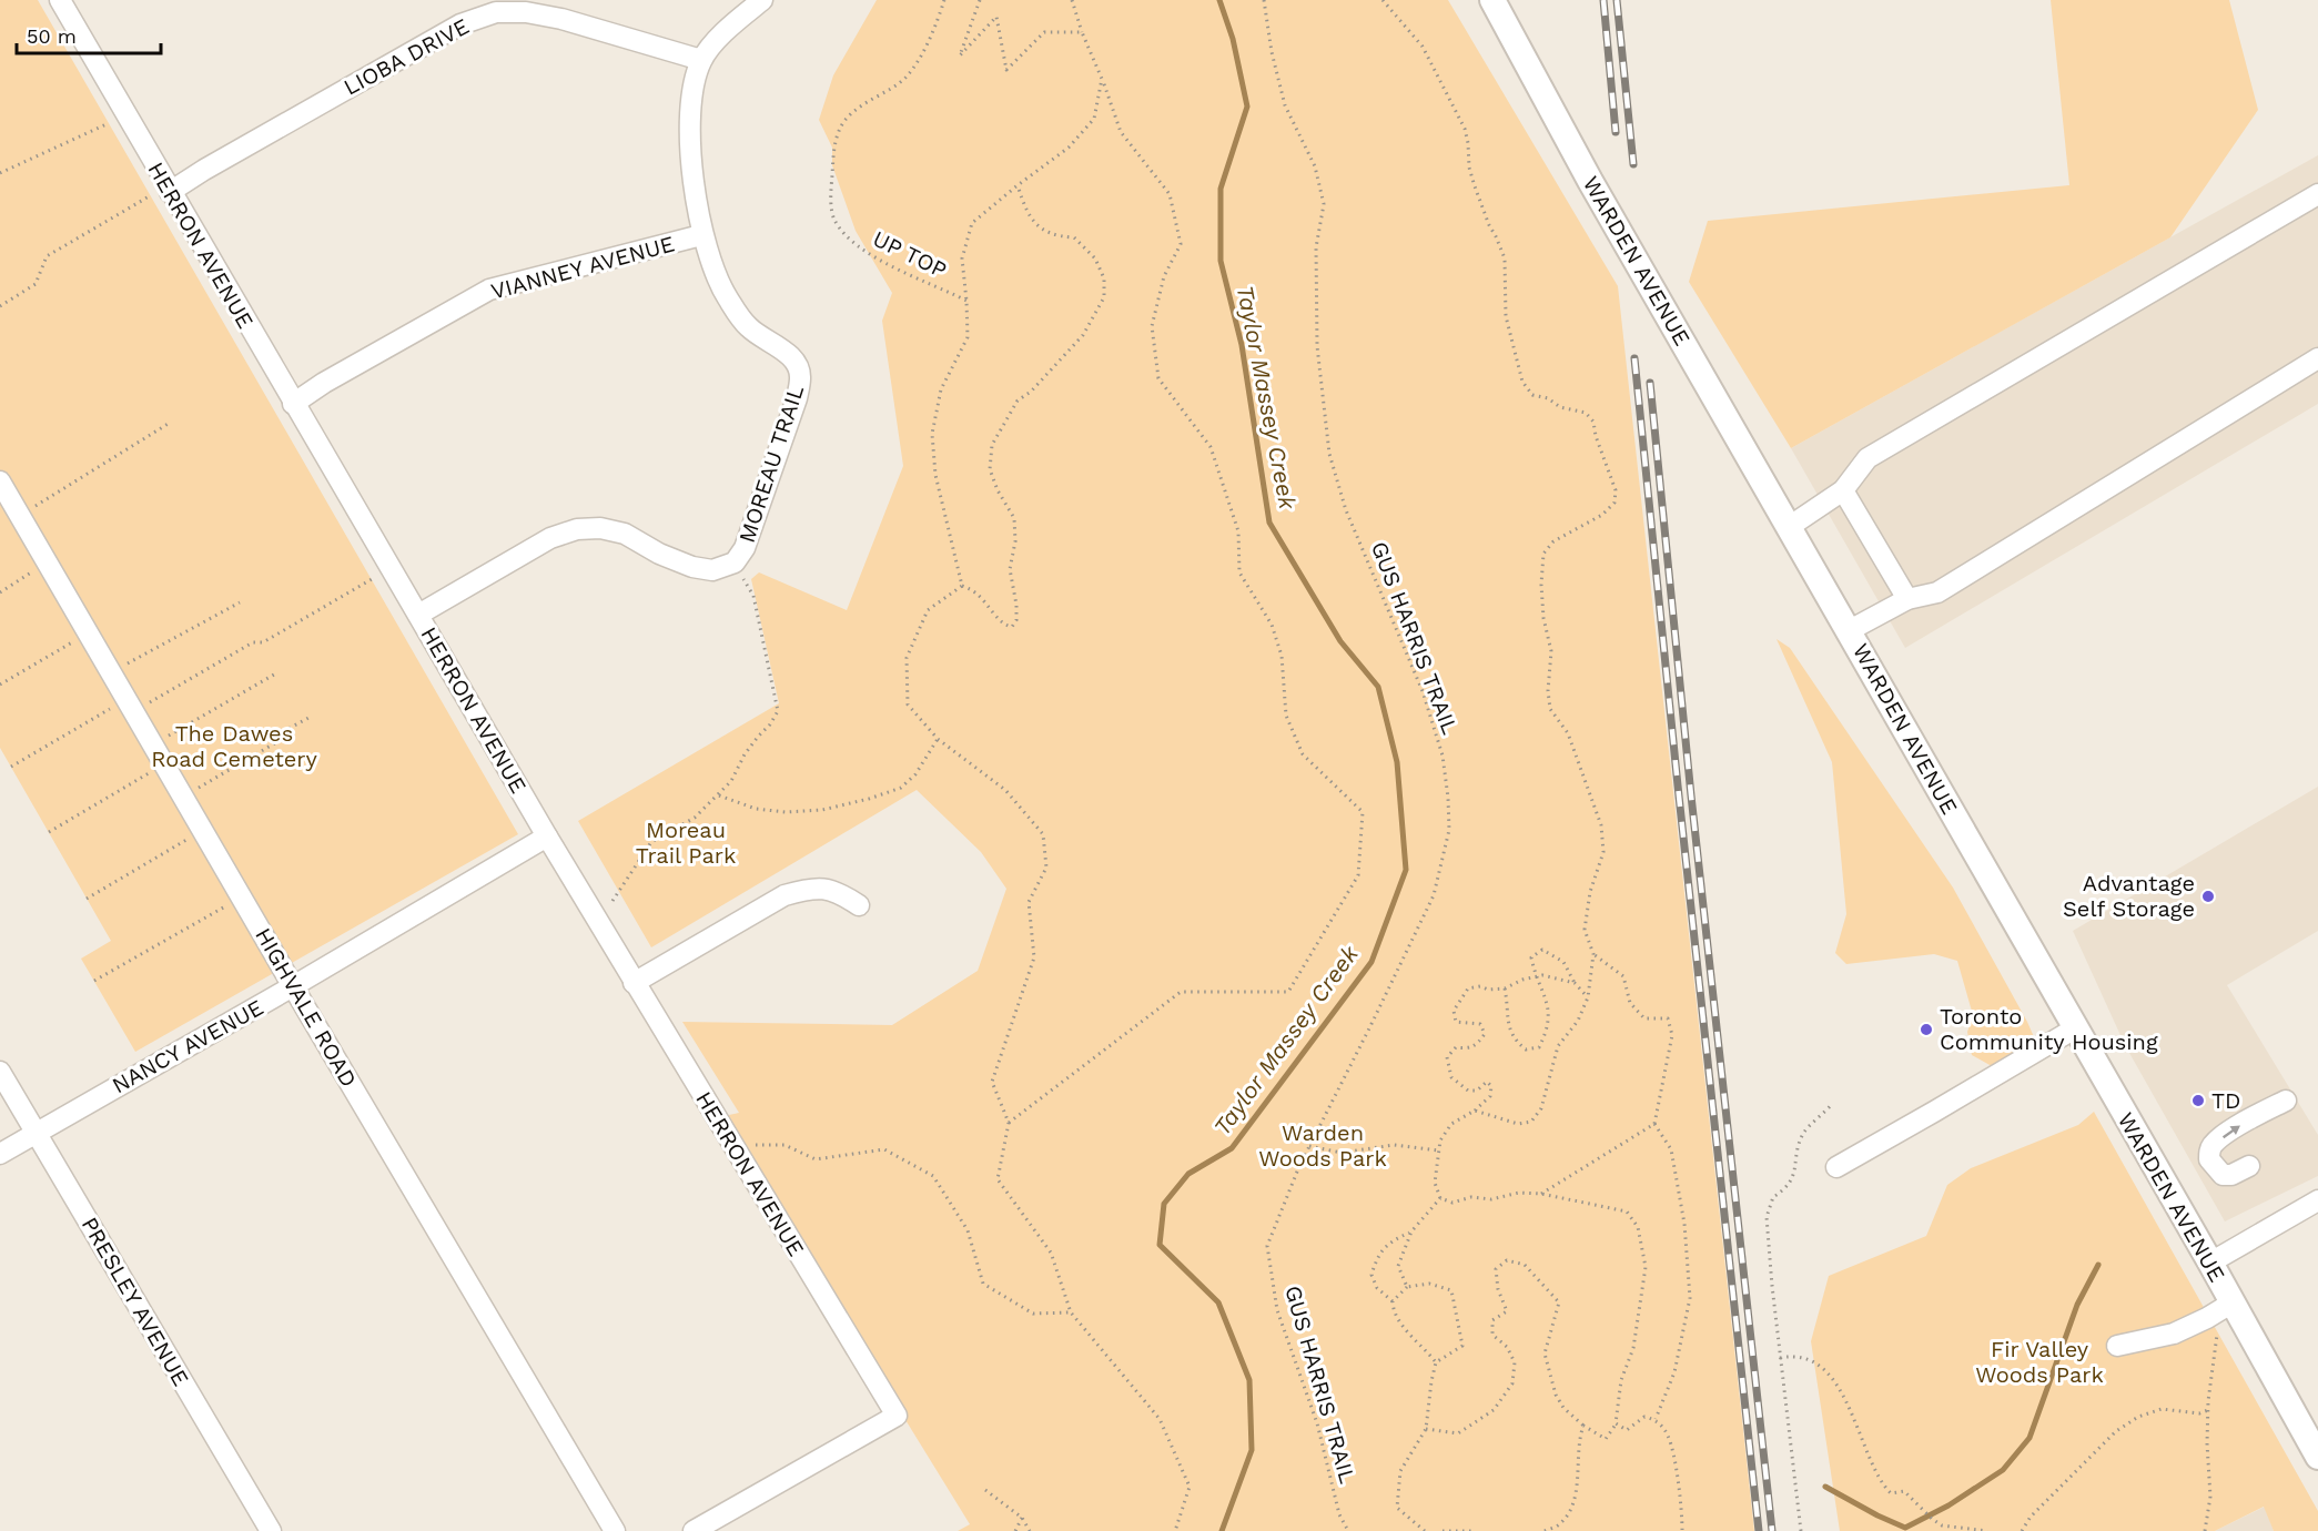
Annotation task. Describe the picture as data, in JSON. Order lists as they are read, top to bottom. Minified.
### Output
{"streets":{"main road":["WARDEN AVENUE"],"street":["LIOBA DRIVE","HERRON AVENUE","VIANNEY AVENUE","MOREAU TRAIL","HIGHVALE ROAD","NANCY AVENUE","PRESLEY AVENUE"],"path":["UP TOP","GUS HARRIS TRAIL"]},"crossings":[["LIOBA DRIVE","HERRON AVENUE"],["LIOBA DRIVE","MOREAU TRAIL"],["HERRON AVENUE","VIANNEY AVENUE"],["HERRON AVENUE","MOREAU TRAIL"],["HERRON AVENUE","NANCY AVENUE"],["VIANNEY AVENUE","MOREAU TRAIL"],["HIGHVALE ROAD","NANCY AVENUE"],["NANCY AVENUE","PRESLEY AVENUE"]],"water":["Taylor Massey Creek"],"parks":["The Dawes Road Cemetery","Moreau Trail Park","Warden Woods Park","Fir Valley Woods Park"],"places":["Advantage Self Storage","Toronto Community Housing","TD"],"scale_bar":"50 m"}
